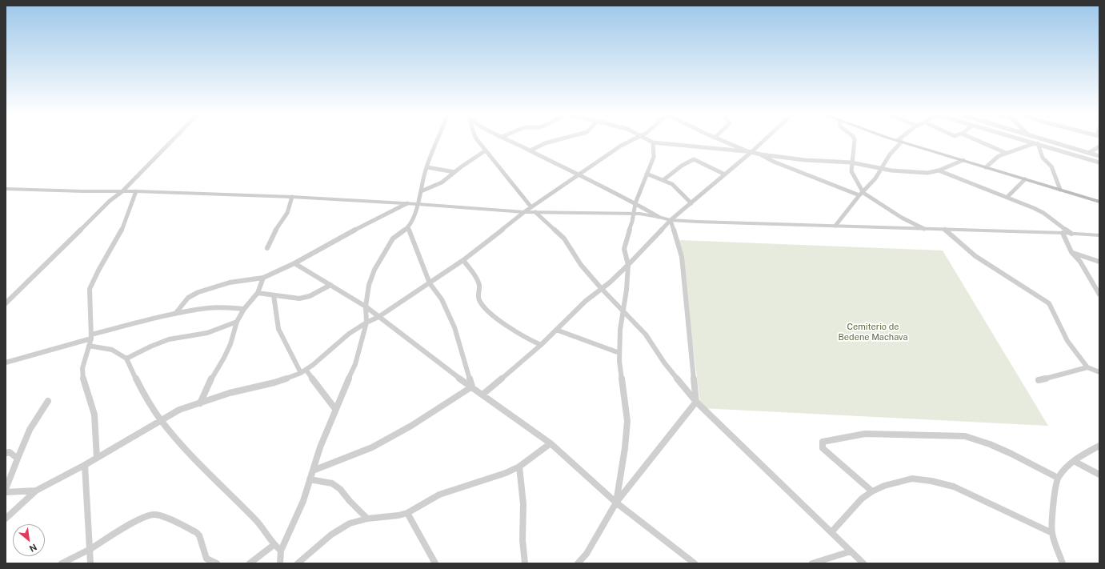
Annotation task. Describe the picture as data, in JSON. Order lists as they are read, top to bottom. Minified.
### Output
{"parks":["Cemiterio de Bedene Machava"],"north":"bottom right"}
